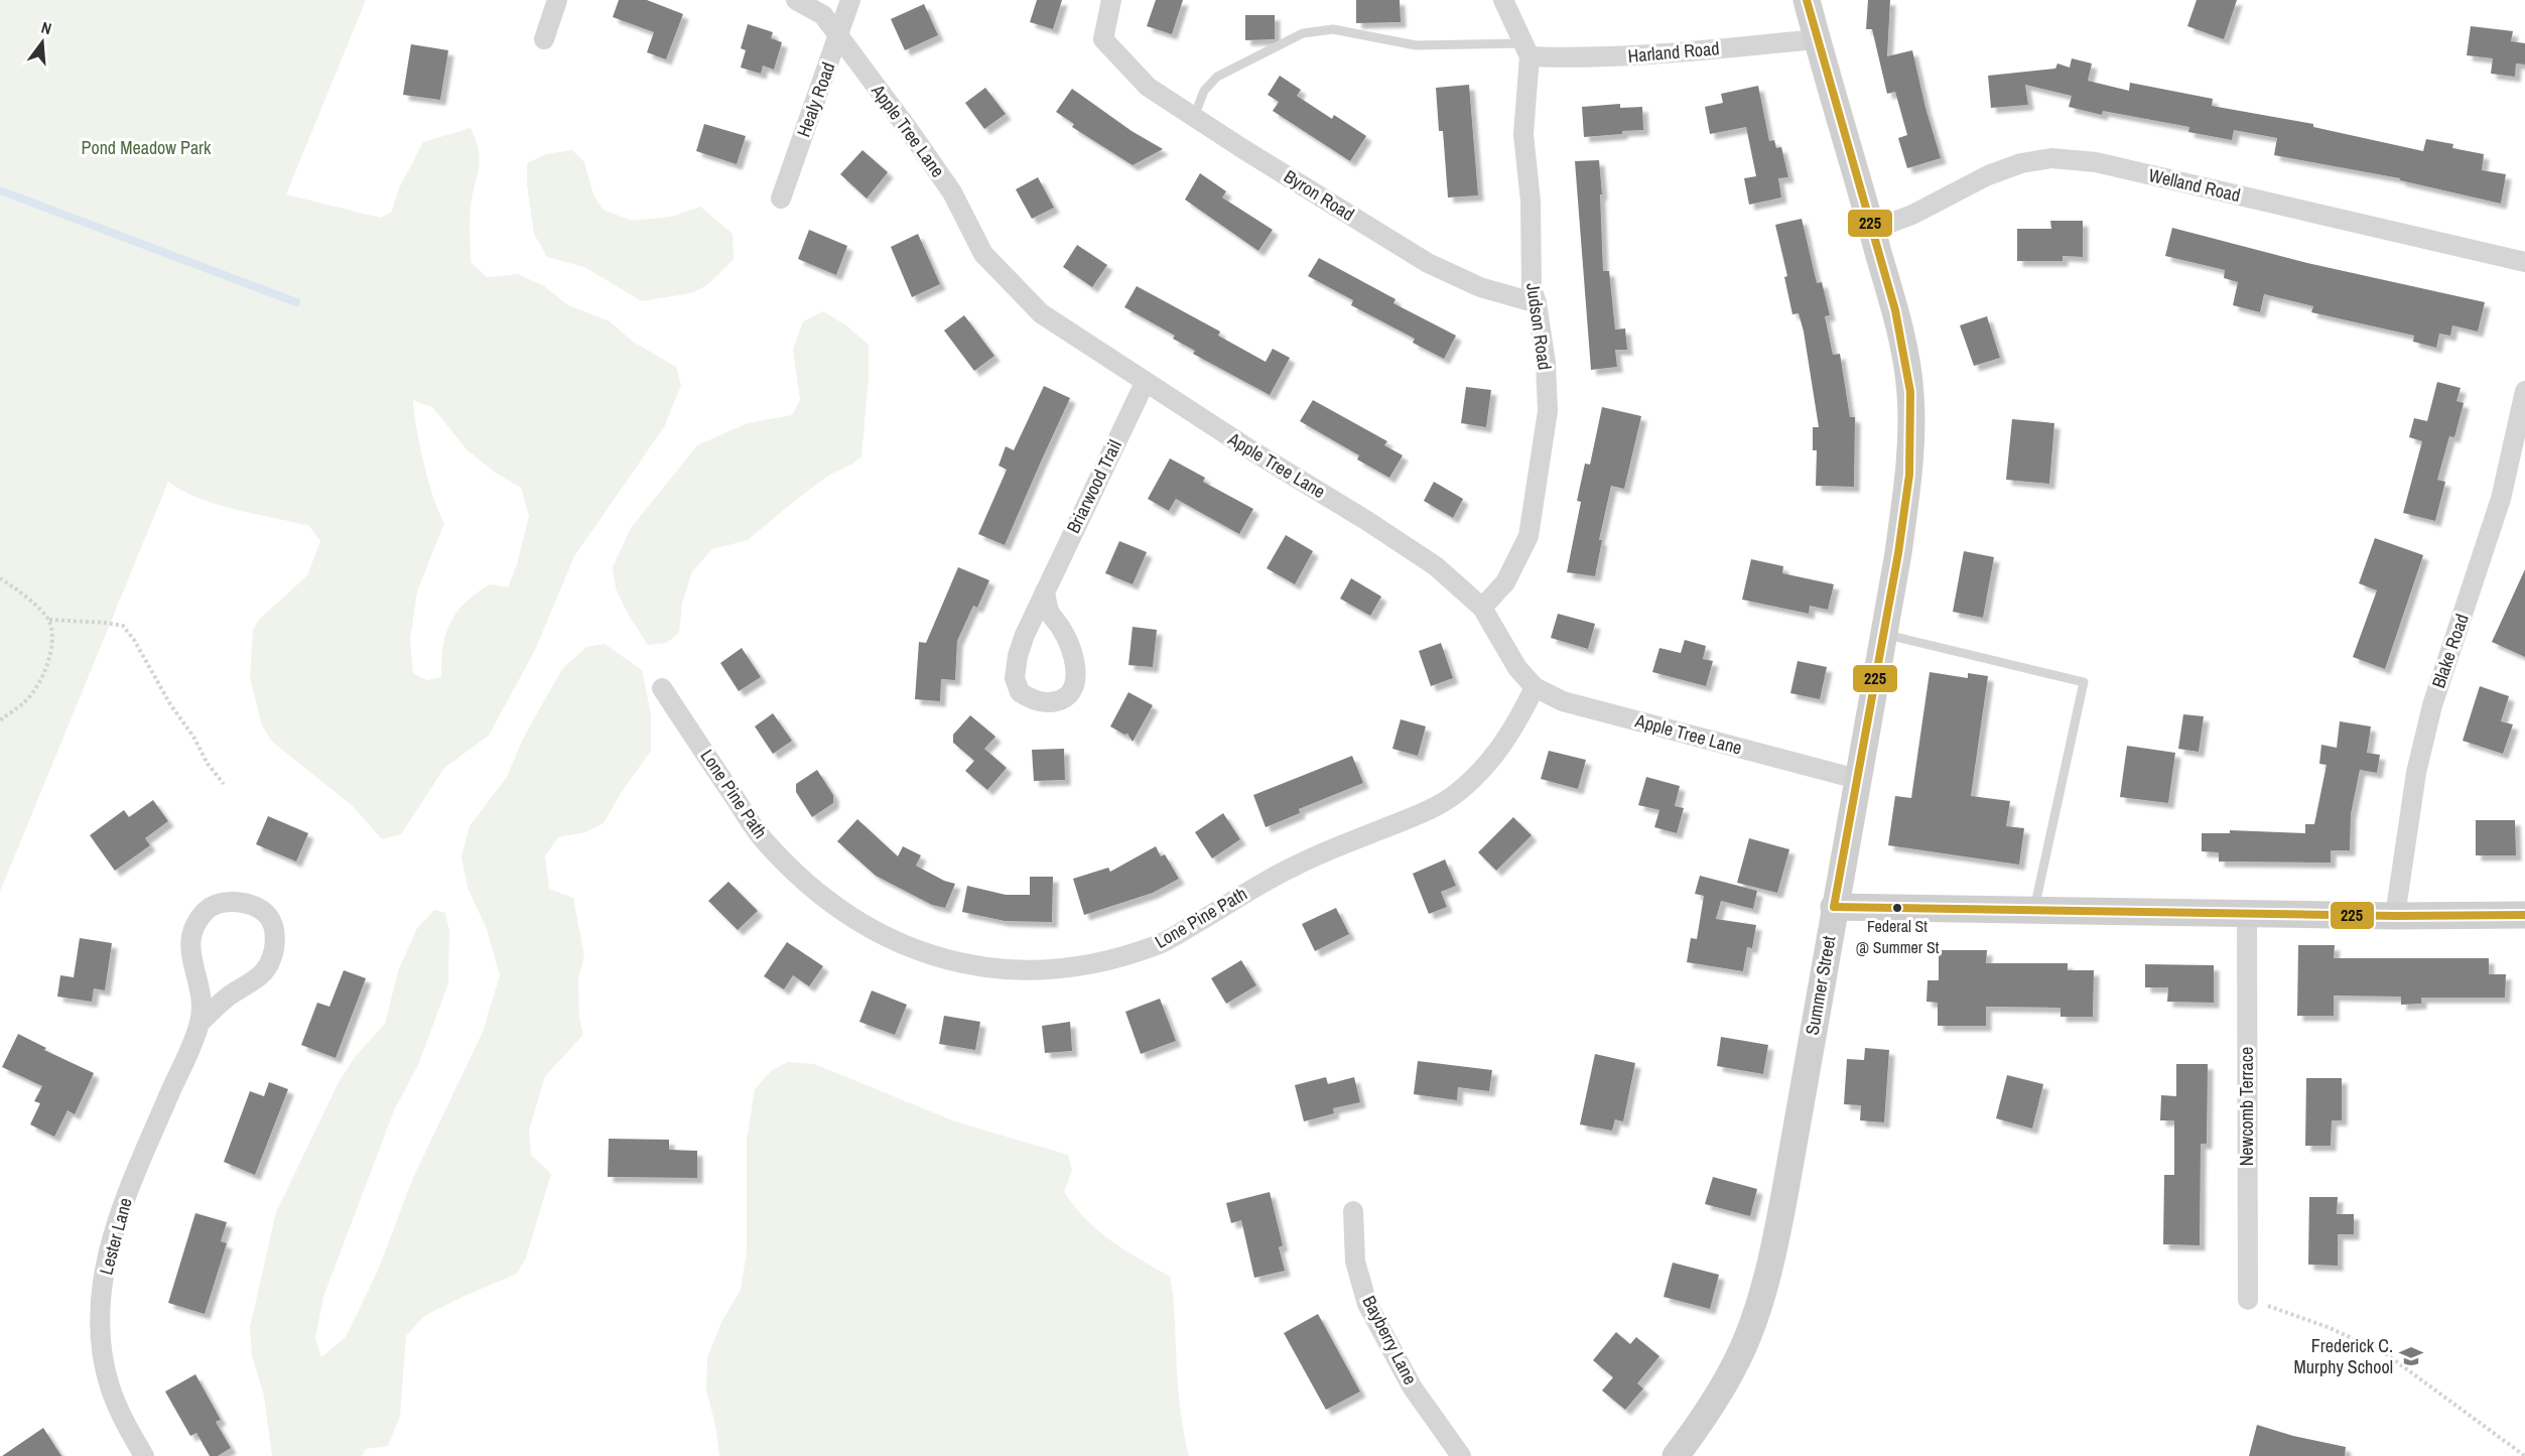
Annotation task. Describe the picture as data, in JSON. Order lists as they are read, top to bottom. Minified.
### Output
{"streets":{"street":["Harland Road","Healy Road","Apple Tree Lane","Welland Road","Byron Road","Judson Road","Briarwood Trail","Blake Road","Lone Pine Path","Summer Street","Newcomb Terrace","Lester Lane","Bayberry Lane"]},"crossings":[["Harland Road","Judson Road"],["Harland Road","Summer Street"],["Healy Road","Apple Tree Lane"],["Apple Tree Lane","Judson Road"],["Apple Tree Lane","Briarwood Trail"],["Apple Tree Lane","Lone Pine Path"],["Apple Tree Lane","Summer Street"],["Welland Road","Summer Street"],["Byron Road","Judson Road"]],"parks":["Pond Meadow Park"],"places":{"other":["Federal St @ Summer St"],"school or university":["Frederick C. Murphy School"]},"lines":["transit line 225"],"north":"top"}
